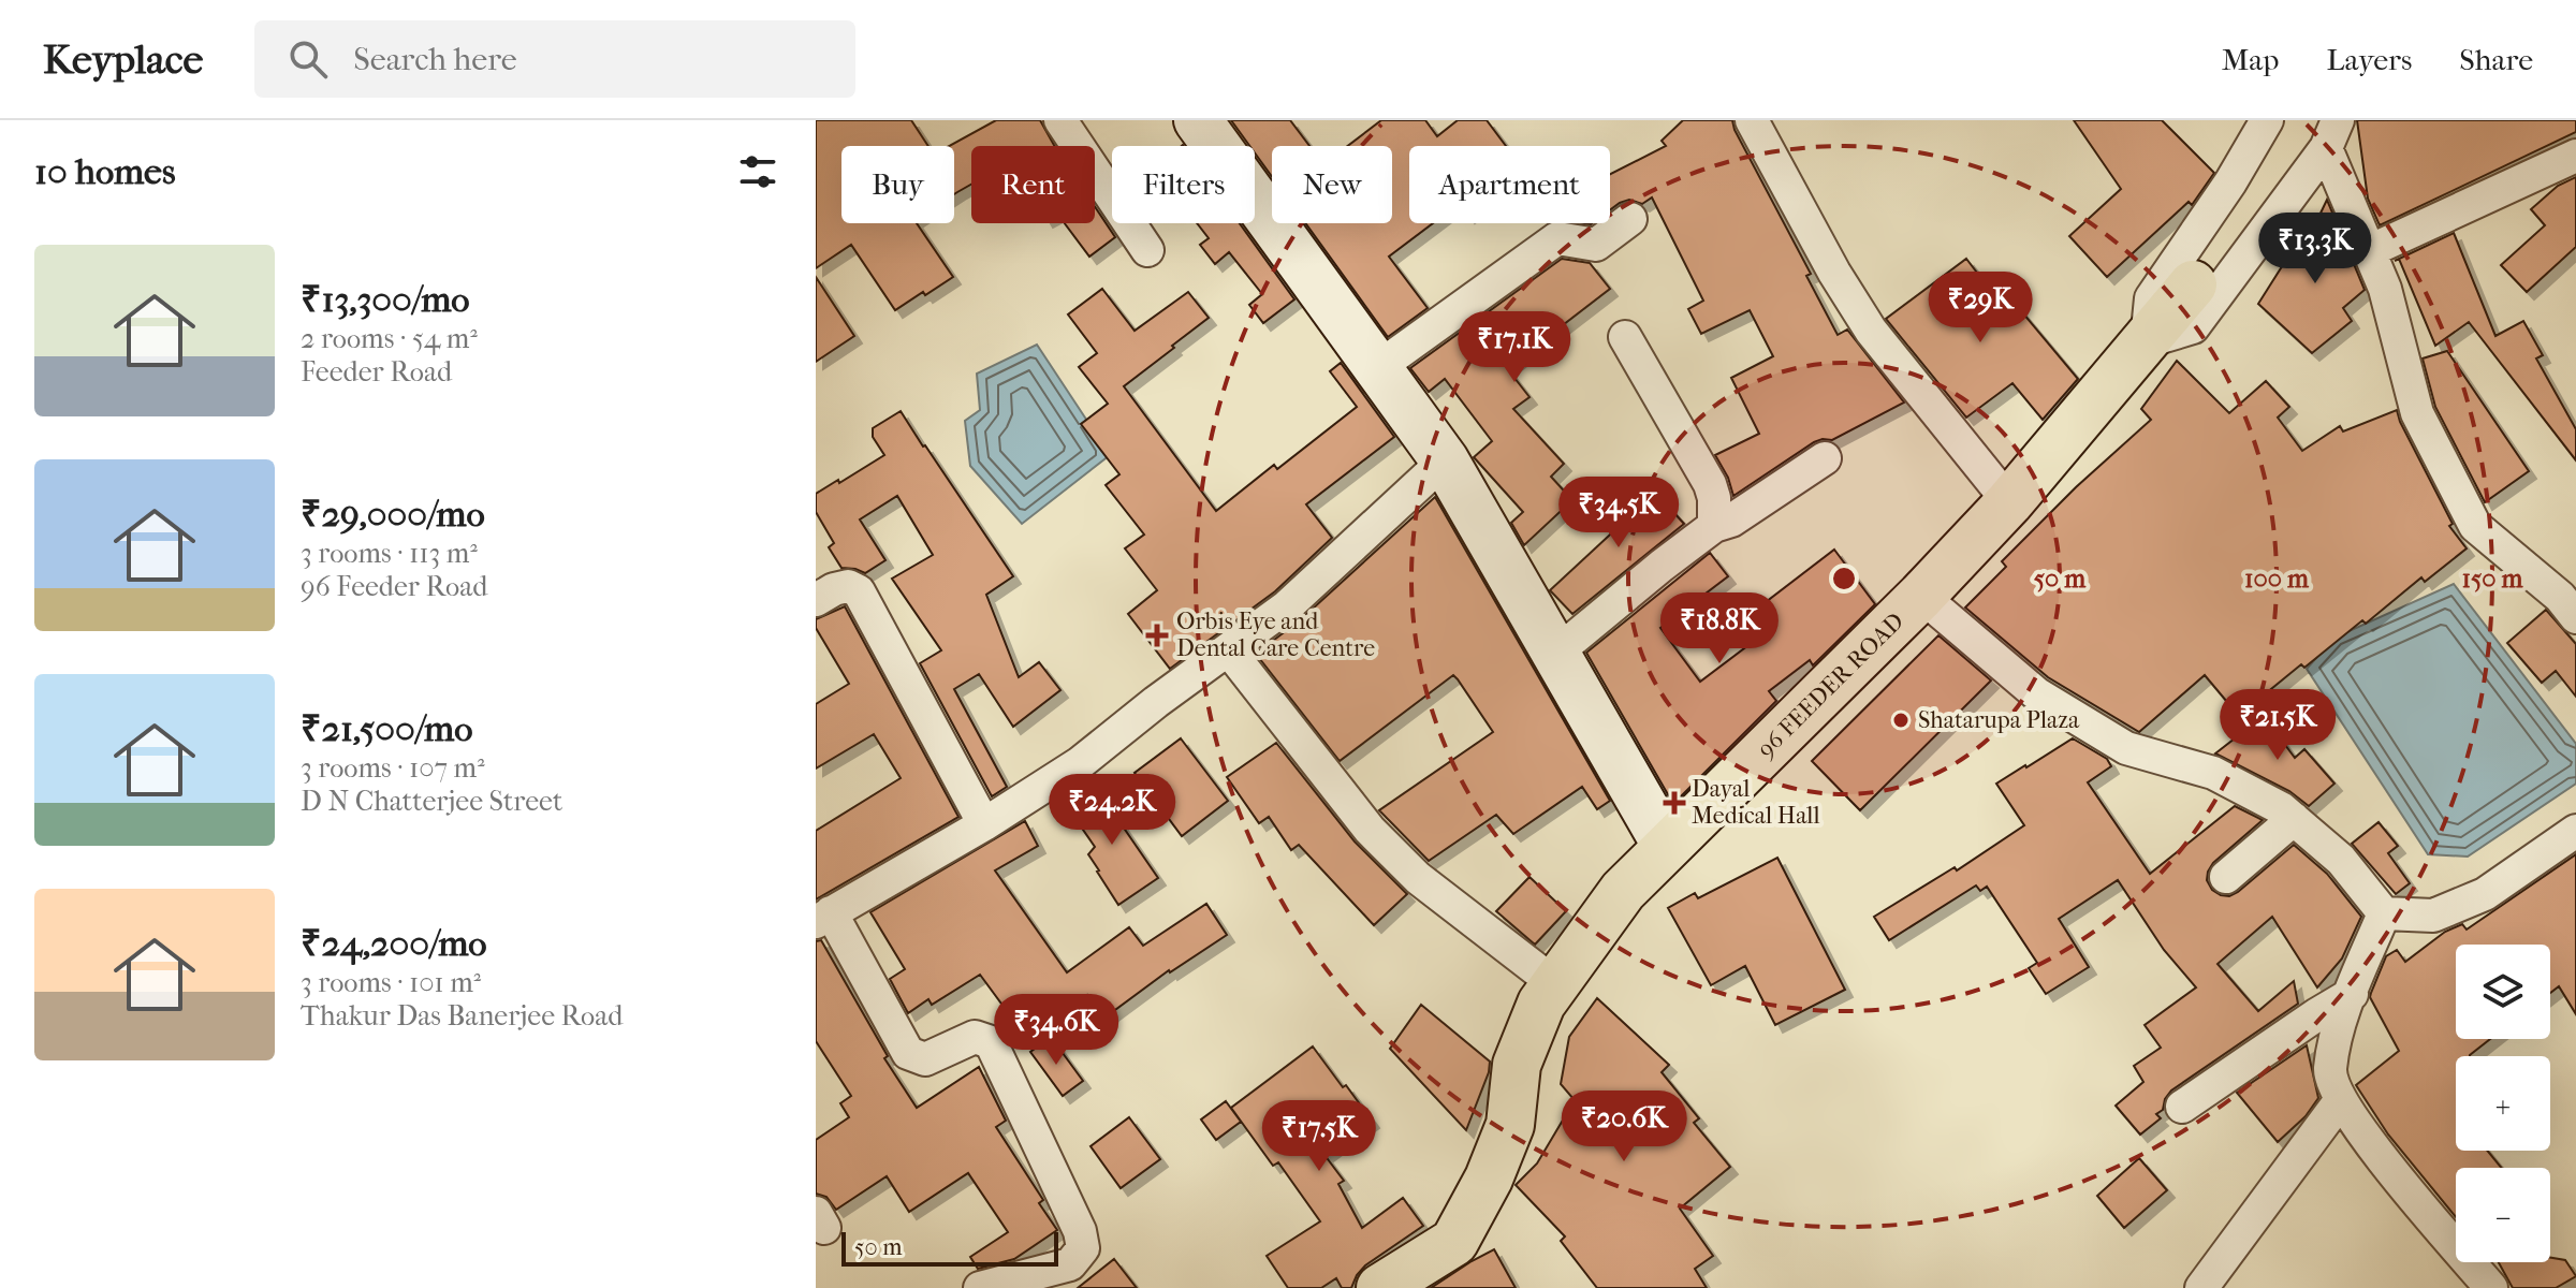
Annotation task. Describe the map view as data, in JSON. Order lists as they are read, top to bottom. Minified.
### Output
{"streets":{"main road":["96 FEEDER ROAD"]},"places":{"health":["Orbis Eye and Dental Care Centre","Dayal Medical Hall"],"other":["Shatarupa Plaza"]},"scale_bar":"50 m","page":{"header":"Keyplace","search":"Search here","nav":["Map","Layers","Share"],"heading":"10 homes","chip":["Buy","Rent","Filters","New","Apartment"],"price":["₹13.3K","₹29K","₹17.1K","₹34.5K","₹18.8K","₹21.5K","₹24.2K","₹34.6K","₹20.6K","₹17.5K"],"list":[{"name":"₹13,300/mo","note":"2 rooms · 54 m² · Feeder Road"},{"name":"₹29,000/mo","note":"3 rooms · 113 m² · 96 Feeder Road"},{"name":"₹21,500/mo","note":"3 rooms · 107 m² · D N Chatterjee Street"},{"name":"₹24,200/mo","note":"3 rooms · 101 m² · Thakur Das Banerjee Road"}],"map_buttons":["+","−"],"scale":"50 m"},"rings":["50 m","100 m","150 m"]}
